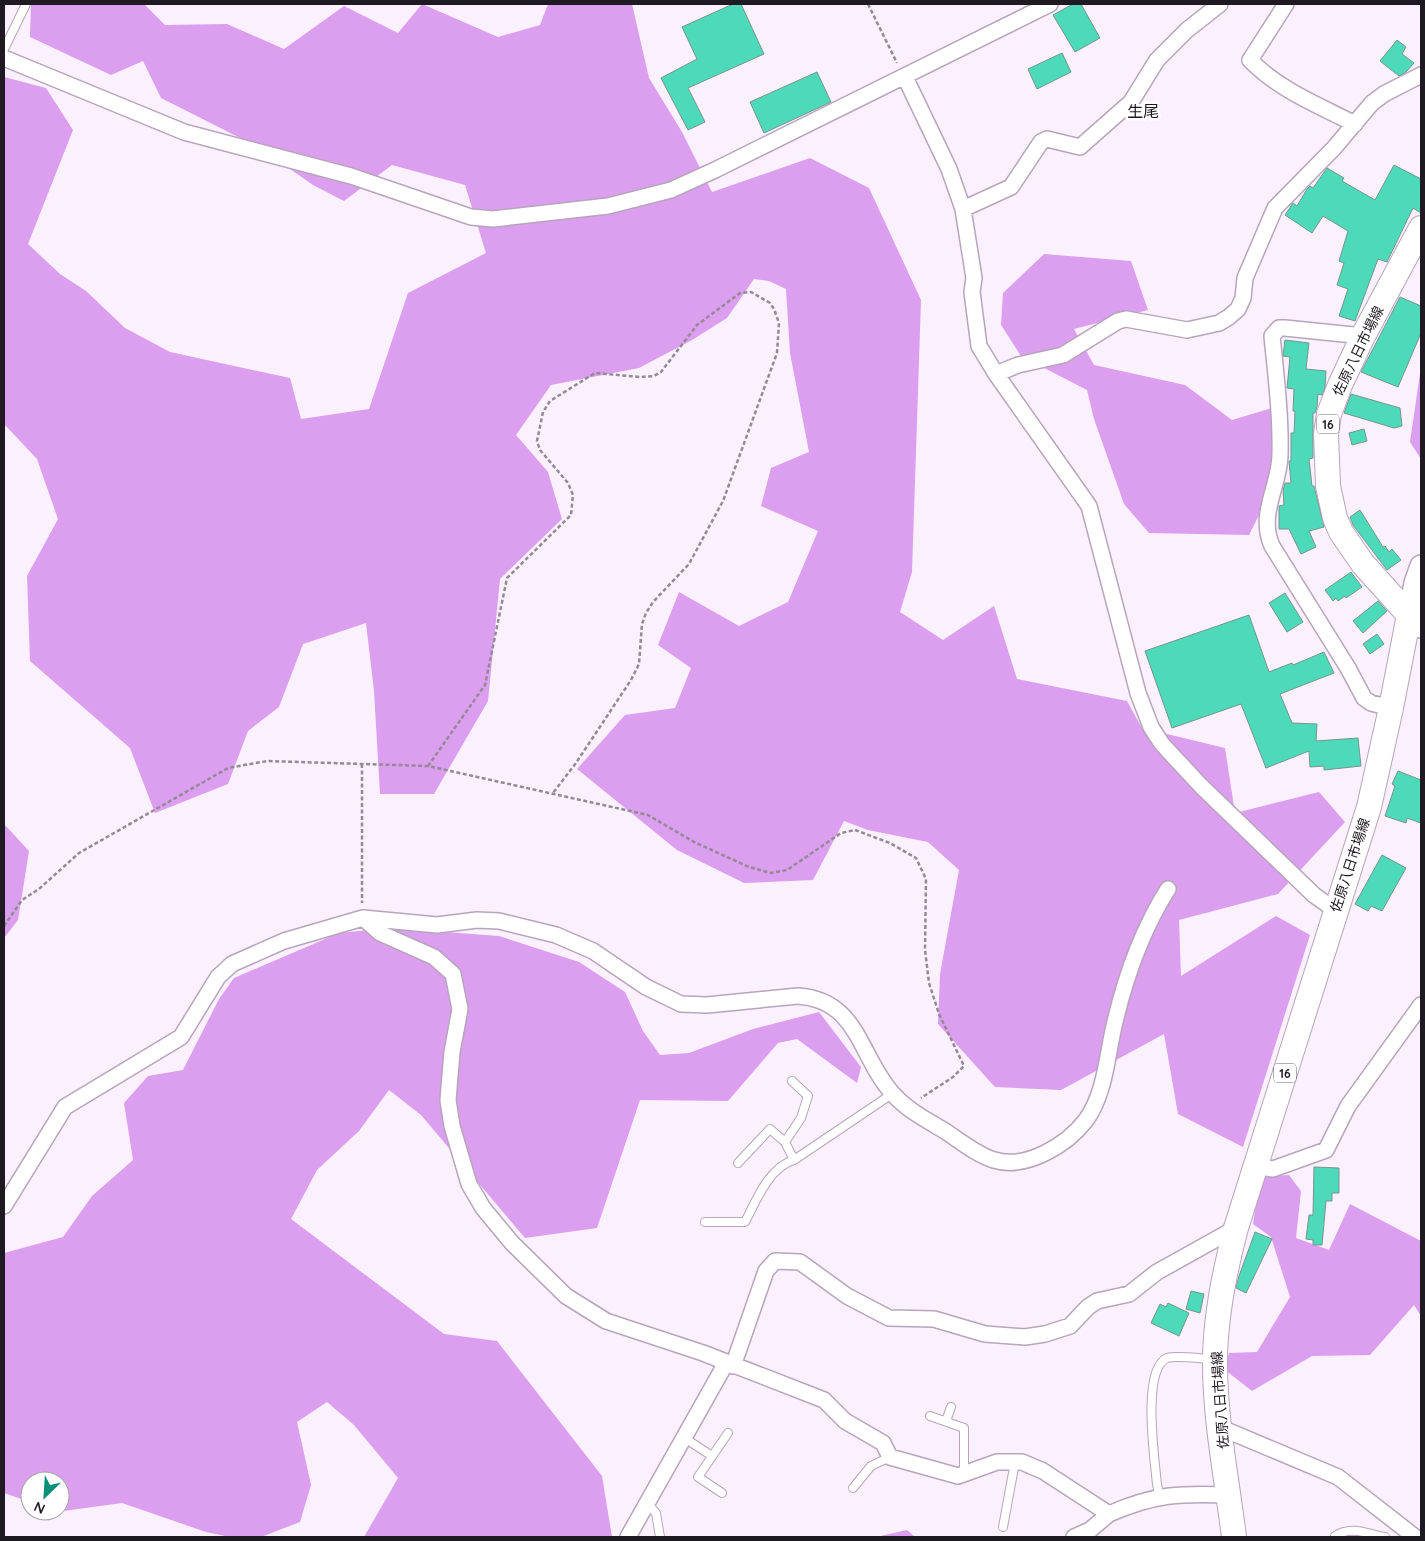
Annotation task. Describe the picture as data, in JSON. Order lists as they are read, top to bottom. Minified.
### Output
{"streets":{"main road":["佐原八日市場線","16"]},"districts":["生尾"],"north":"bottom left"}
